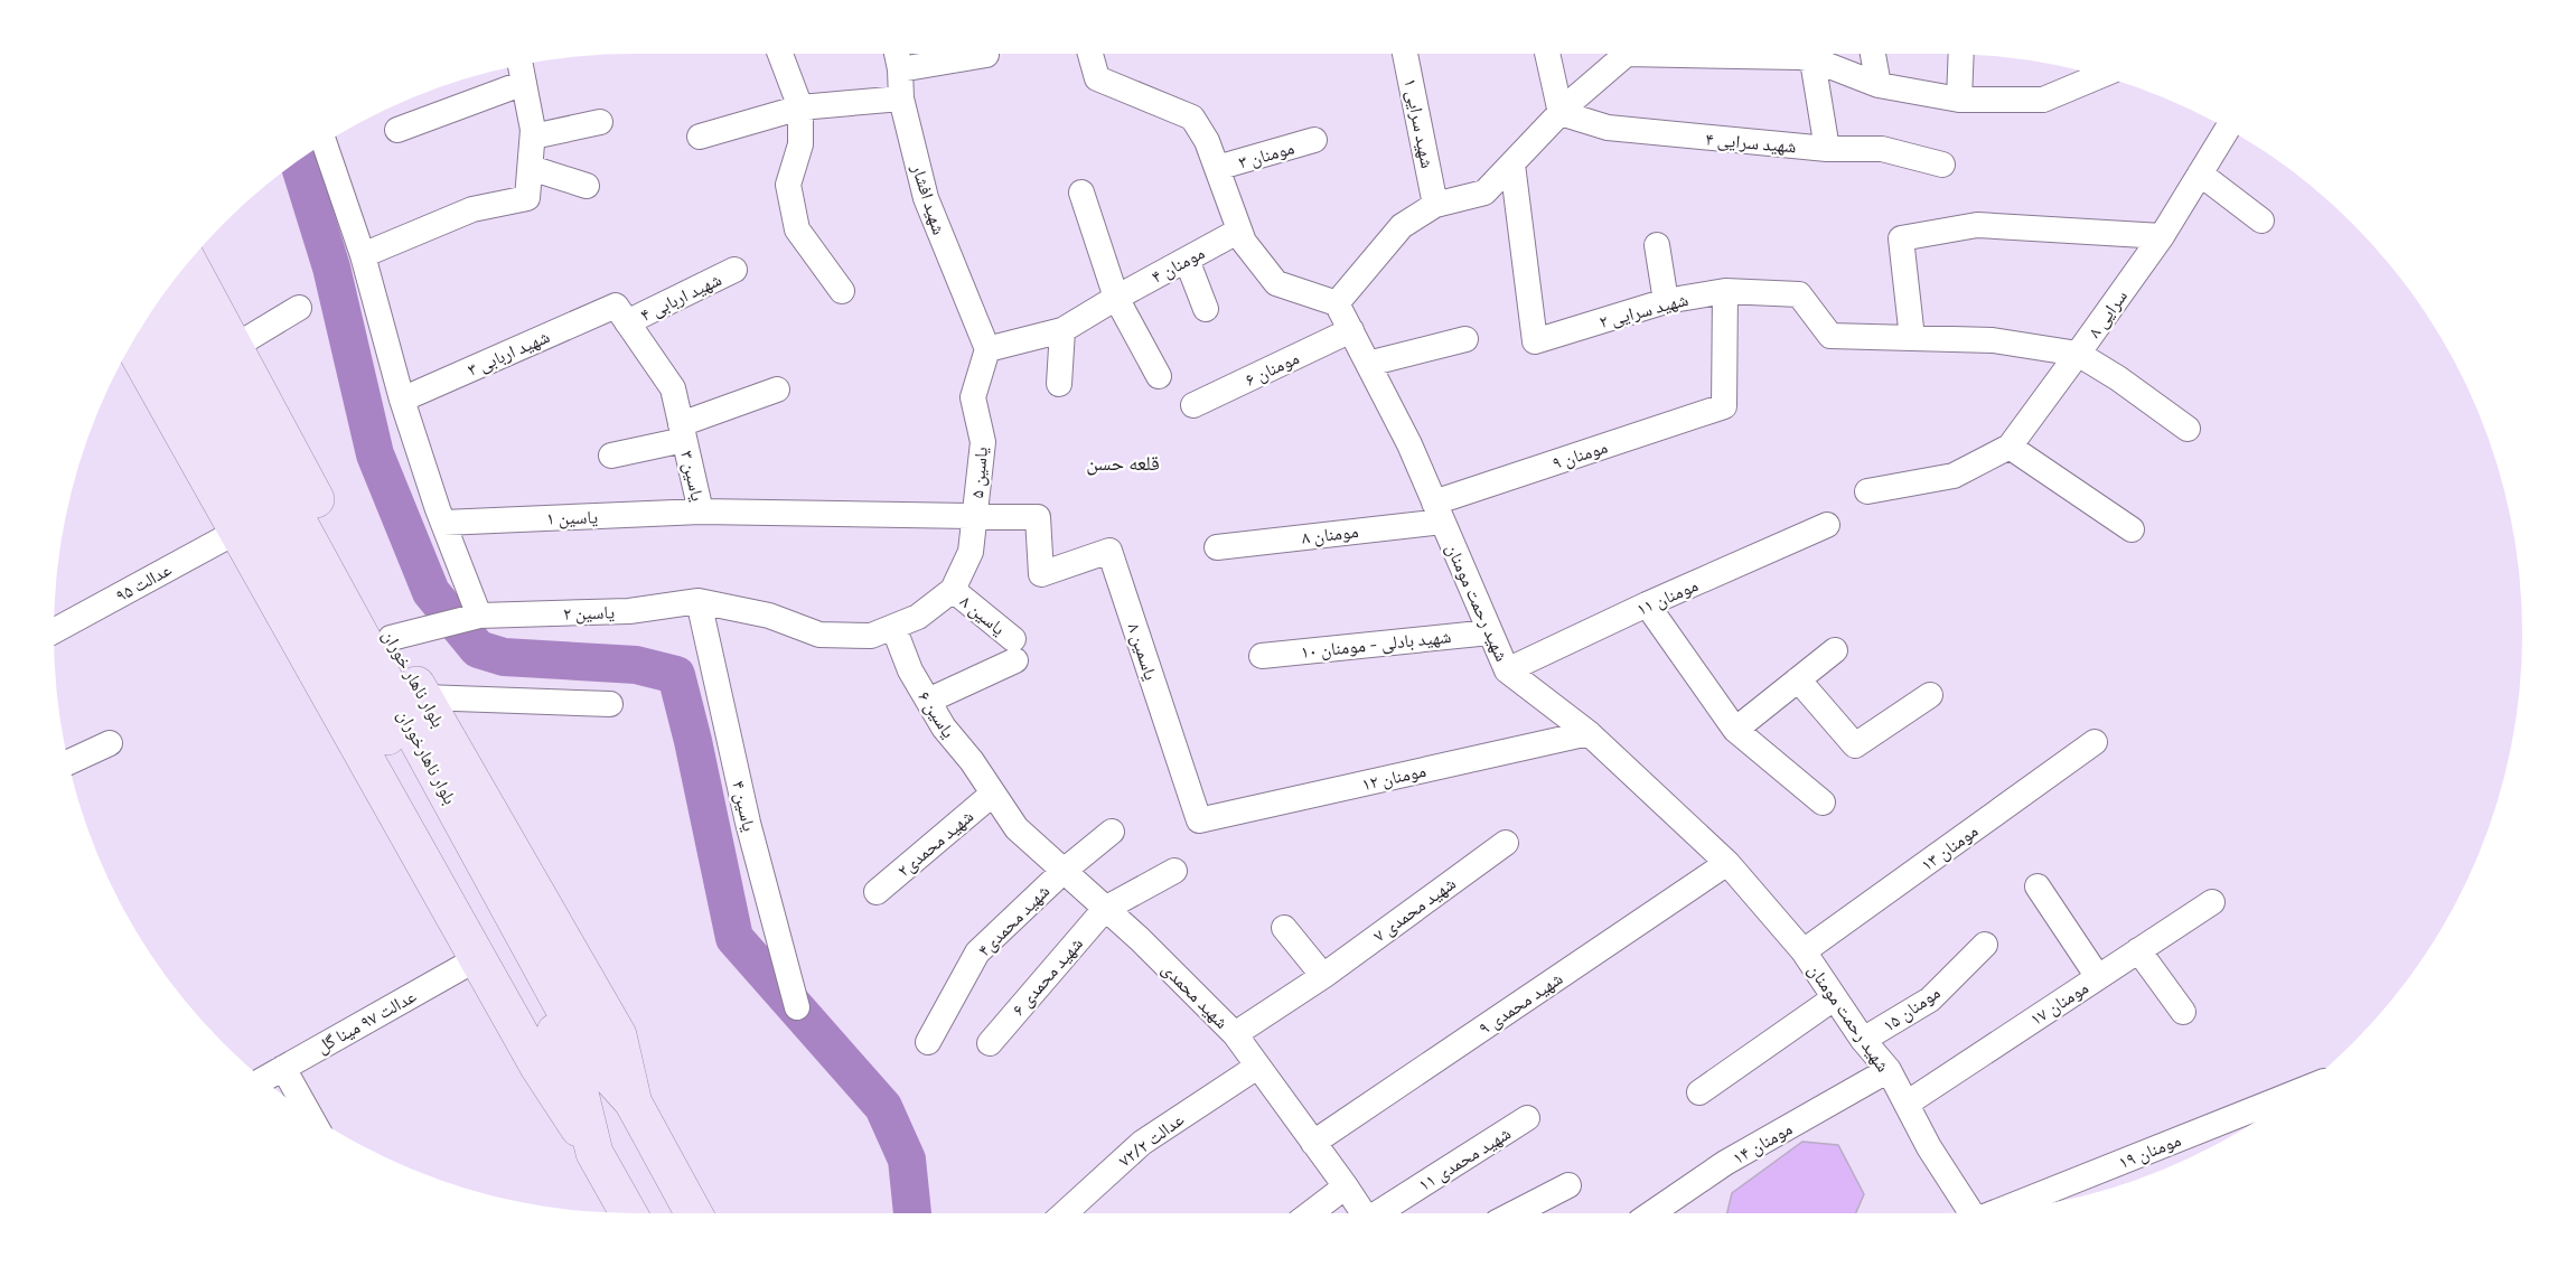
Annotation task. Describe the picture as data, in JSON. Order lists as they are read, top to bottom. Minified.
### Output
{"streets":{"main road":["بلوار ناهار خوران","بلوار ناهارخوران"],"street":["شهید سرایی ۱","شهید سرایی ۴","مومنان ۳","شهید افشار","۴ مومنان","شهید اربابی ۴","شهید سرایی ۲","سرایی ۸","شهید اربابی ۳","مومنان ۶","مومنان ۹","یاسین ۵","یاسین ۳","یاسین ۱","مومنان ۸","عدالت ۹۵","مومنان ۱۱","شهید رحمت مومنان","یاسین ۲","یاسین ۸","شهید بادلی - مومنان ۱۰","یاسمین ۸","یاسین ۶","مومنان ۱۲","یاسین ۴","شهید محمدی۲","مومنان ۱۳","شهید محمدی ۷","شهید محمدی۴","۶ شهید محمدی","شهید محمدی","۹ شهید محمدی","مومنان ۱۷","مومنان ۱۵","عدالت ۹۷ مینا گل","عدالت ۷۲/۲","مومنان ۱۴","مومنان ۱۹","۱۱ شهید محمدی"]},"crossings":[["شهید افشار","۴ مومنان"],["شهید افشار","یاسین ۵"],["۴ مومنان","یاسین ۵"],["شهید اربابی ۴","شهید اربابی ۳"],["شهید اربابی ۴","یاسین ۳"],["شهید سرایی ۲","سرایی ۸"],["شهید سرایی ۲","مومنان ۹"],["شهید اربابی ۳","یاسین ۳"],["مومنان ۶","شهید رحمت مومنان"],["مومنان ۹","مومنان ۸"],["مومنان ۹","شهید رحمت مومنان"],["یاسین ۵","یاسین ۱"],["یاسین ۵","یاسین ۲"],["یاسین ۵","یاسین ۸"],["یاسین ۳","یاسین ۱"],["یاسین ۱","یاسمین ۸"],["مومنان ۸","شهید رحمت مومنان"],["مومنان ۱۱","شهید رحمت مومنان"],["شهید رحمت مومنان","شهید بادلی - مومنان ۱۰"],["شهید رحمت مومنان","مومنان ۱۲"],["شهید رحمت مومنان","مومنان ۱۳"],["شهید رحمت مومنان","۹ شهید محمدی"],["شهید رحمت مومنان","مومنان ۱۷"],["شهید رحمت مومنان","مومنان ۱۵"],["شهید رحمت مومنان","مومنان ۱۴"],["یاسین ۲","یاسین ۸"],["یاسین ۲","بلوار ناهار خوران"],["یاسین ۲","یاسین ۶"],["یاسین ۲","یاسین ۴"],["یاسین ۸","یاسین ۶"],["یاسمین ۸","مومنان ۱۲"],["بلوار ناهار خوران","بلوار ناهارخوران"],["یاسین ۶","شهید محمدی۲"],["یاسین ۶","شهید محمدی"],["شهید محمدی۲","شهید محمدی"],["شهید محمدی ۷","شهید محمدی"],["شهید محمدی۴","شهید محمدی"],["۶ شهید محمدی","شهید محمدی"],["شهید محمدی","۹ شهید محمدی"],["شهید محمدی","عدالت ۷۲/۲"]],"districts":["قلعه حسن"]}
